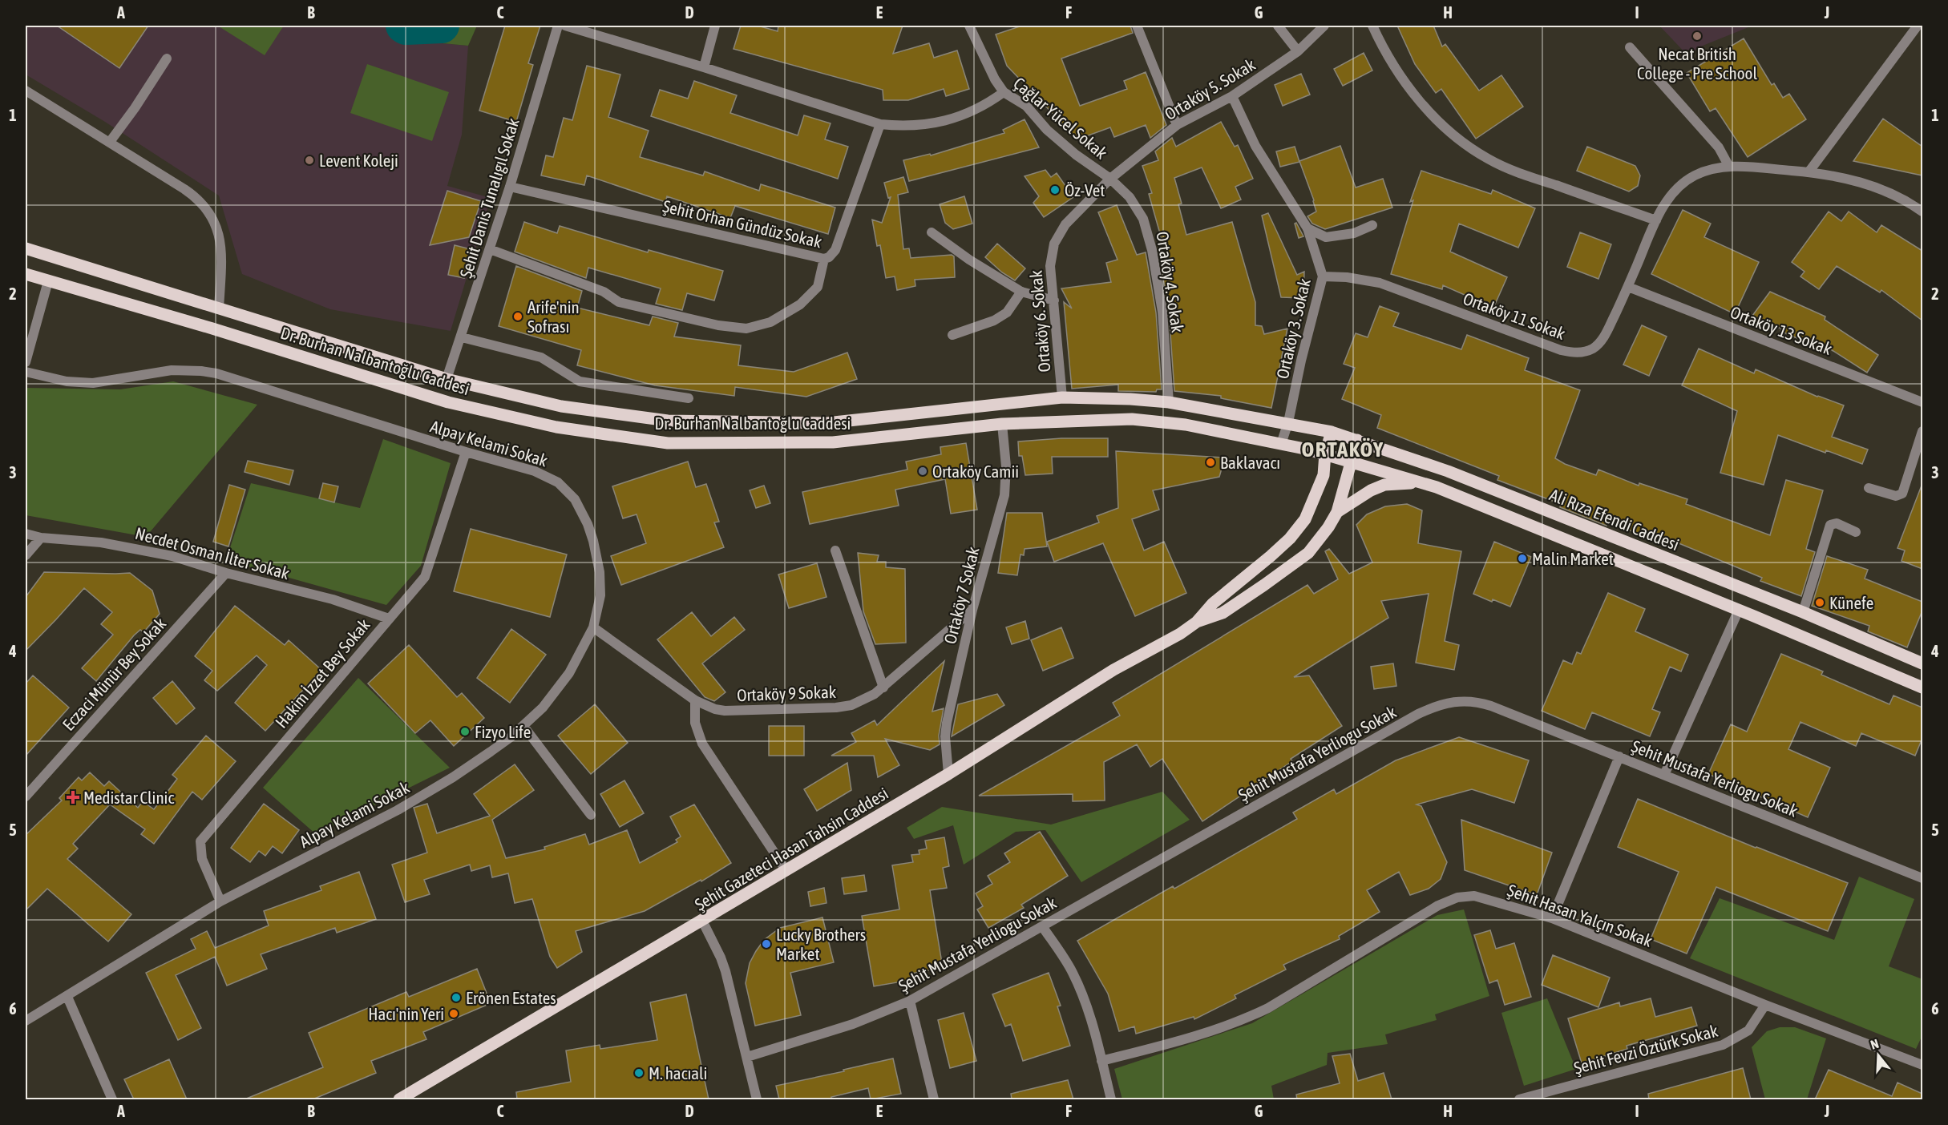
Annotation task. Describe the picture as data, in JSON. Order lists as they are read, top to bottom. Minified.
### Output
{"streets":{"main road":["Dr. Burhan Nalbantoğlu Caddesi","Ali Rıza Efendi Caddesi","Şehit Gazeteci Hasan Tahsin Caddesi"],"street":["Ortaköy 5. Sokak","Çağlar Yücel Sokak","Şehit Danis Tunalıgıl Sokak","Şehit Orhan Gündüz Sokak","Ortaköy 4. Sokak","Ortaköy 11 Sokak","Ortaköy 6. Sokak","Ortaköy 3. Sokak","Ortaköy 13 Sokak","Alpay Kelami Sokak","Necdet Osman İlter Sokak","Ortaköy 7 Sokak","Hakim İzzet Bey Sokak","Eczaci Münür Bey Sokak","Ortaköy 9 Sokak","Şehit Mustafa Yerliogu Sokak","Şehit Hasan Yalçın Sokak","Şehit Fevzi Öztürk Sokak"]},"crossings":[["Ortaköy 5. Sokak","Çağlar Yücel Sokak"],["Ortaköy 5. Sokak","Ortaköy 4. Sokak"],["Ortaköy 5. Sokak","Ortaköy 6. Sokak"],["Ortaköy 5. Sokak","Ortaköy 3. Sokak"],["Çağlar Yücel Sokak","Ortaköy 4. Sokak"],["Çağlar Yücel Sokak","Ortaköy 6. Sokak"],["Şehit Danis Tunalıgıl Sokak","Şehit Orhan Gündüz Sokak"],["Şehit Danis Tunalıgıl Sokak","Dr. Burhan Nalbantoğlu Caddesi"],["Ortaköy 4. Sokak","Ortaköy 6. Sokak"],["Ortaköy 4. Sokak","Dr. Burhan Nalbantoğlu Caddesi"],["Ortaköy 11 Sokak","Ortaköy 3. Sokak"],["Ortaköy 11 Sokak","Ortaköy 13 Sokak"],["Ortaköy 6. Sokak","Dr. Burhan Nalbantoğlu Caddesi"],["Ortaköy 3. Sokak","Dr. Burhan Nalbantoğlu Caddesi"],["Ortaköy 3. Sokak","Ali Rıza Efendi Caddesi"],["Dr. Burhan Nalbantoğlu Caddesi","Ali Rıza Efendi Caddesi"],["Dr. Burhan Nalbantoğlu Caddesi","Ortaköy 7 Sokak"],["Dr. Burhan Nalbantoğlu Caddesi","Şehit Gazeteci Hasan Tahsin Caddesi"],["Alpay Kelami Sokak","Hakim İzzet Bey Sokak"],["Alpay Kelami Sokak","Ortaköy 9 Sokak"],["Ali Rıza Efendi Caddesi","Şehit Gazeteci Hasan Tahsin Caddesi"],["Necdet Osman İlter Sokak","Hakim İzzet Bey Sokak"],["Necdet Osman İlter Sokak","Eczaci Münür Bey Sokak"],["Ortaköy 7 Sokak","Ortaköy 9 Sokak"],["Ortaköy 7 Sokak","Şehit Gazeteci Hasan Tahsin Caddesi"],["Şehit Hasan Yalçın Sokak","Şehit Fevzi Öztürk Sokak"]],"districts":["ORTAKÖY"],"places":{"other":["Necat British College - Pre School","Levent Koleji","Öz-Vet","Arife'nin Sofrası","Baklavacı","Ortaköy Camii","Malin Market","Künefe","Fizyo Life","Lucky Brothers Market","Erönen Estates","Hacı'nin Yeri","M. hacıali"],"health":["Medistar Clinic"]},"north":"top","grid":{"columns":["A","B","C","D","E","F","G","H","I","J"],"rows":["1","2","3","4","5","6"]}}
